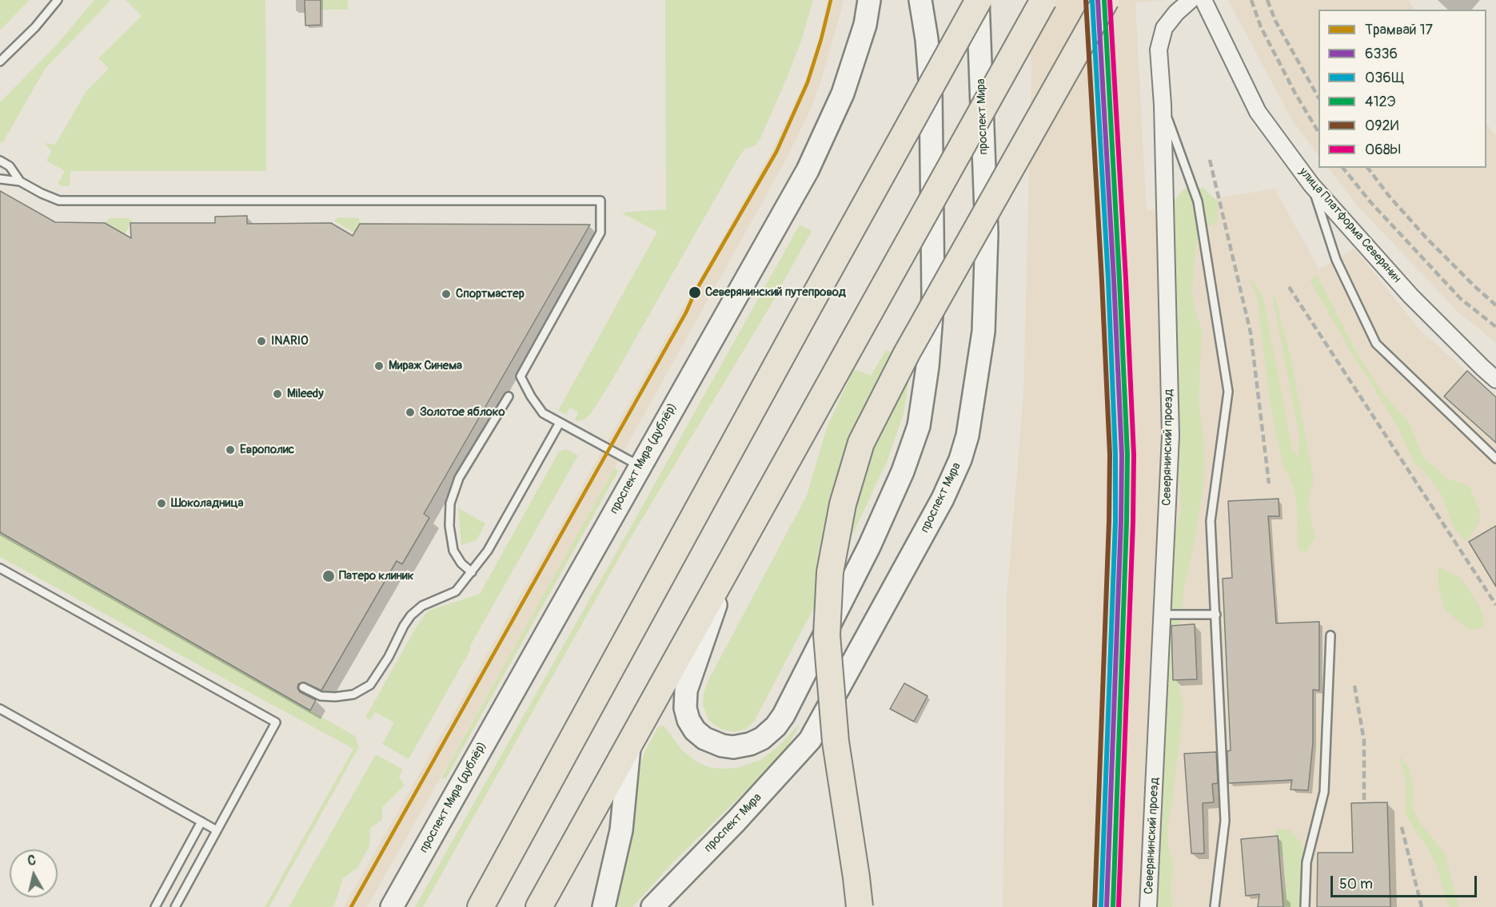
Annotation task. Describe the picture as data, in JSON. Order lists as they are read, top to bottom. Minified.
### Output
{"streets":{"main road":["проспект Мира","проспект Мира (дублёр)"],"street":["улица Платформа Северянин","Северянинский проезд"]},"places":["Северянинский путепровод","Спортмастер","INARIO","Мираж Синема","Mileedy","Золотое яблоко","Европолис","Шоколадница","Патеро клиник"],"lines":["tram line 17","transit line 6336","transit line 036Щ","transit line 412Э","transit line 068Ы","transit line 092И"],"legend":["Трамвай 17","6336","036Щ","412Э","092И","068Ы"],"scale_bar":"50 m","north":"top"}
